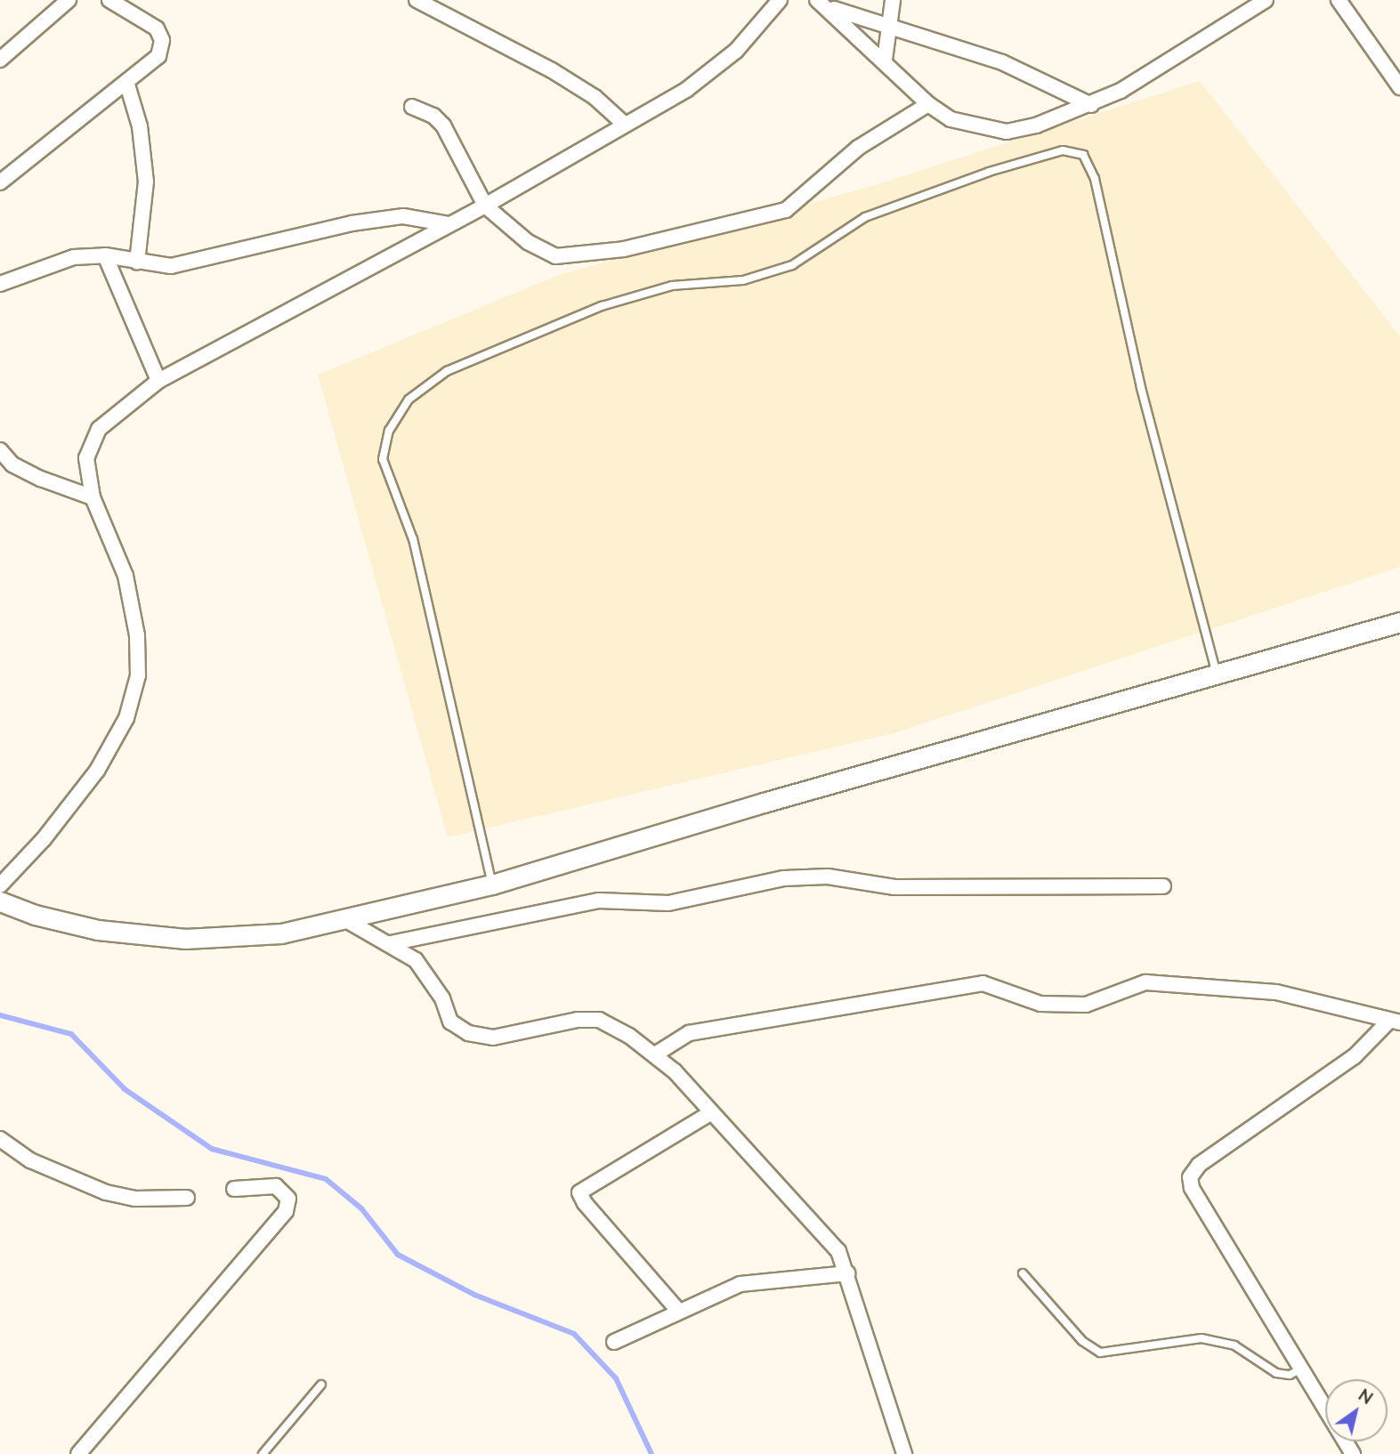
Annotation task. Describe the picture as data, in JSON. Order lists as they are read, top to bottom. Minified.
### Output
{"north":"top right"}
